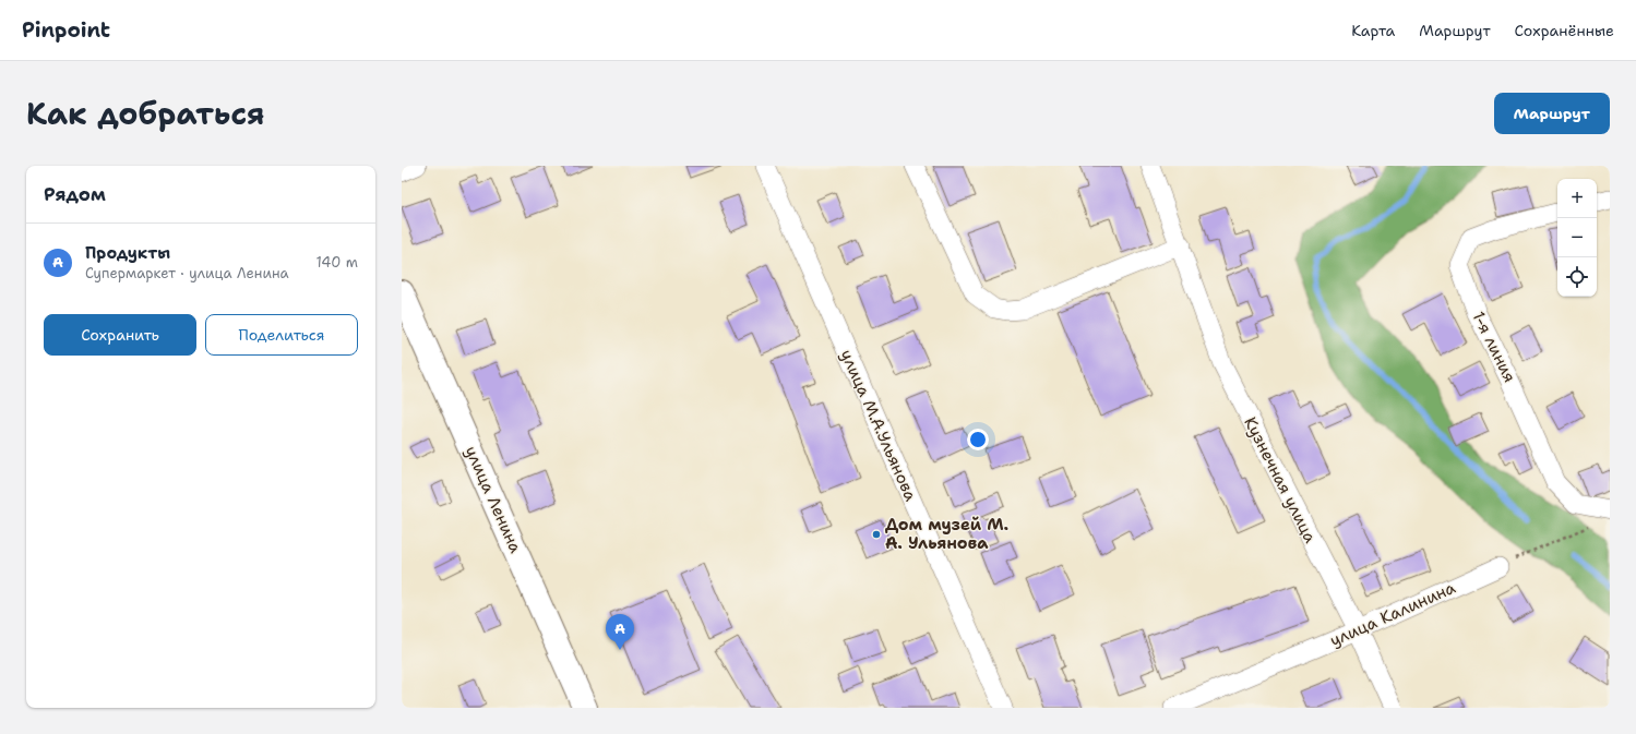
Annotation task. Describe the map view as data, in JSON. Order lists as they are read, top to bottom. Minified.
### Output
{"streets":{"main road":["улица Ленина"],"street":["1-я линия","улица М.А.Ульянова","Кузнечная улица","улица Калинина"]},"crossings":[["Кузнечная улица","улица Калинина"]],"places":["Дом музей М. А. Ульянова"],"page":{"header":"Pinpoint","nav":["Карта","Маршрут","Сохранённые"],"title":"Как добраться","buttons":["Маршрут",["Сохранить","Поделиться"]],"heading":"Рядом","map_buttons":["+","−"],"list":[{"mark":"A","name":"Продукты","note":"Супермаркет · улица Ленина","value":"140 m"}],"pins":"A"}}
